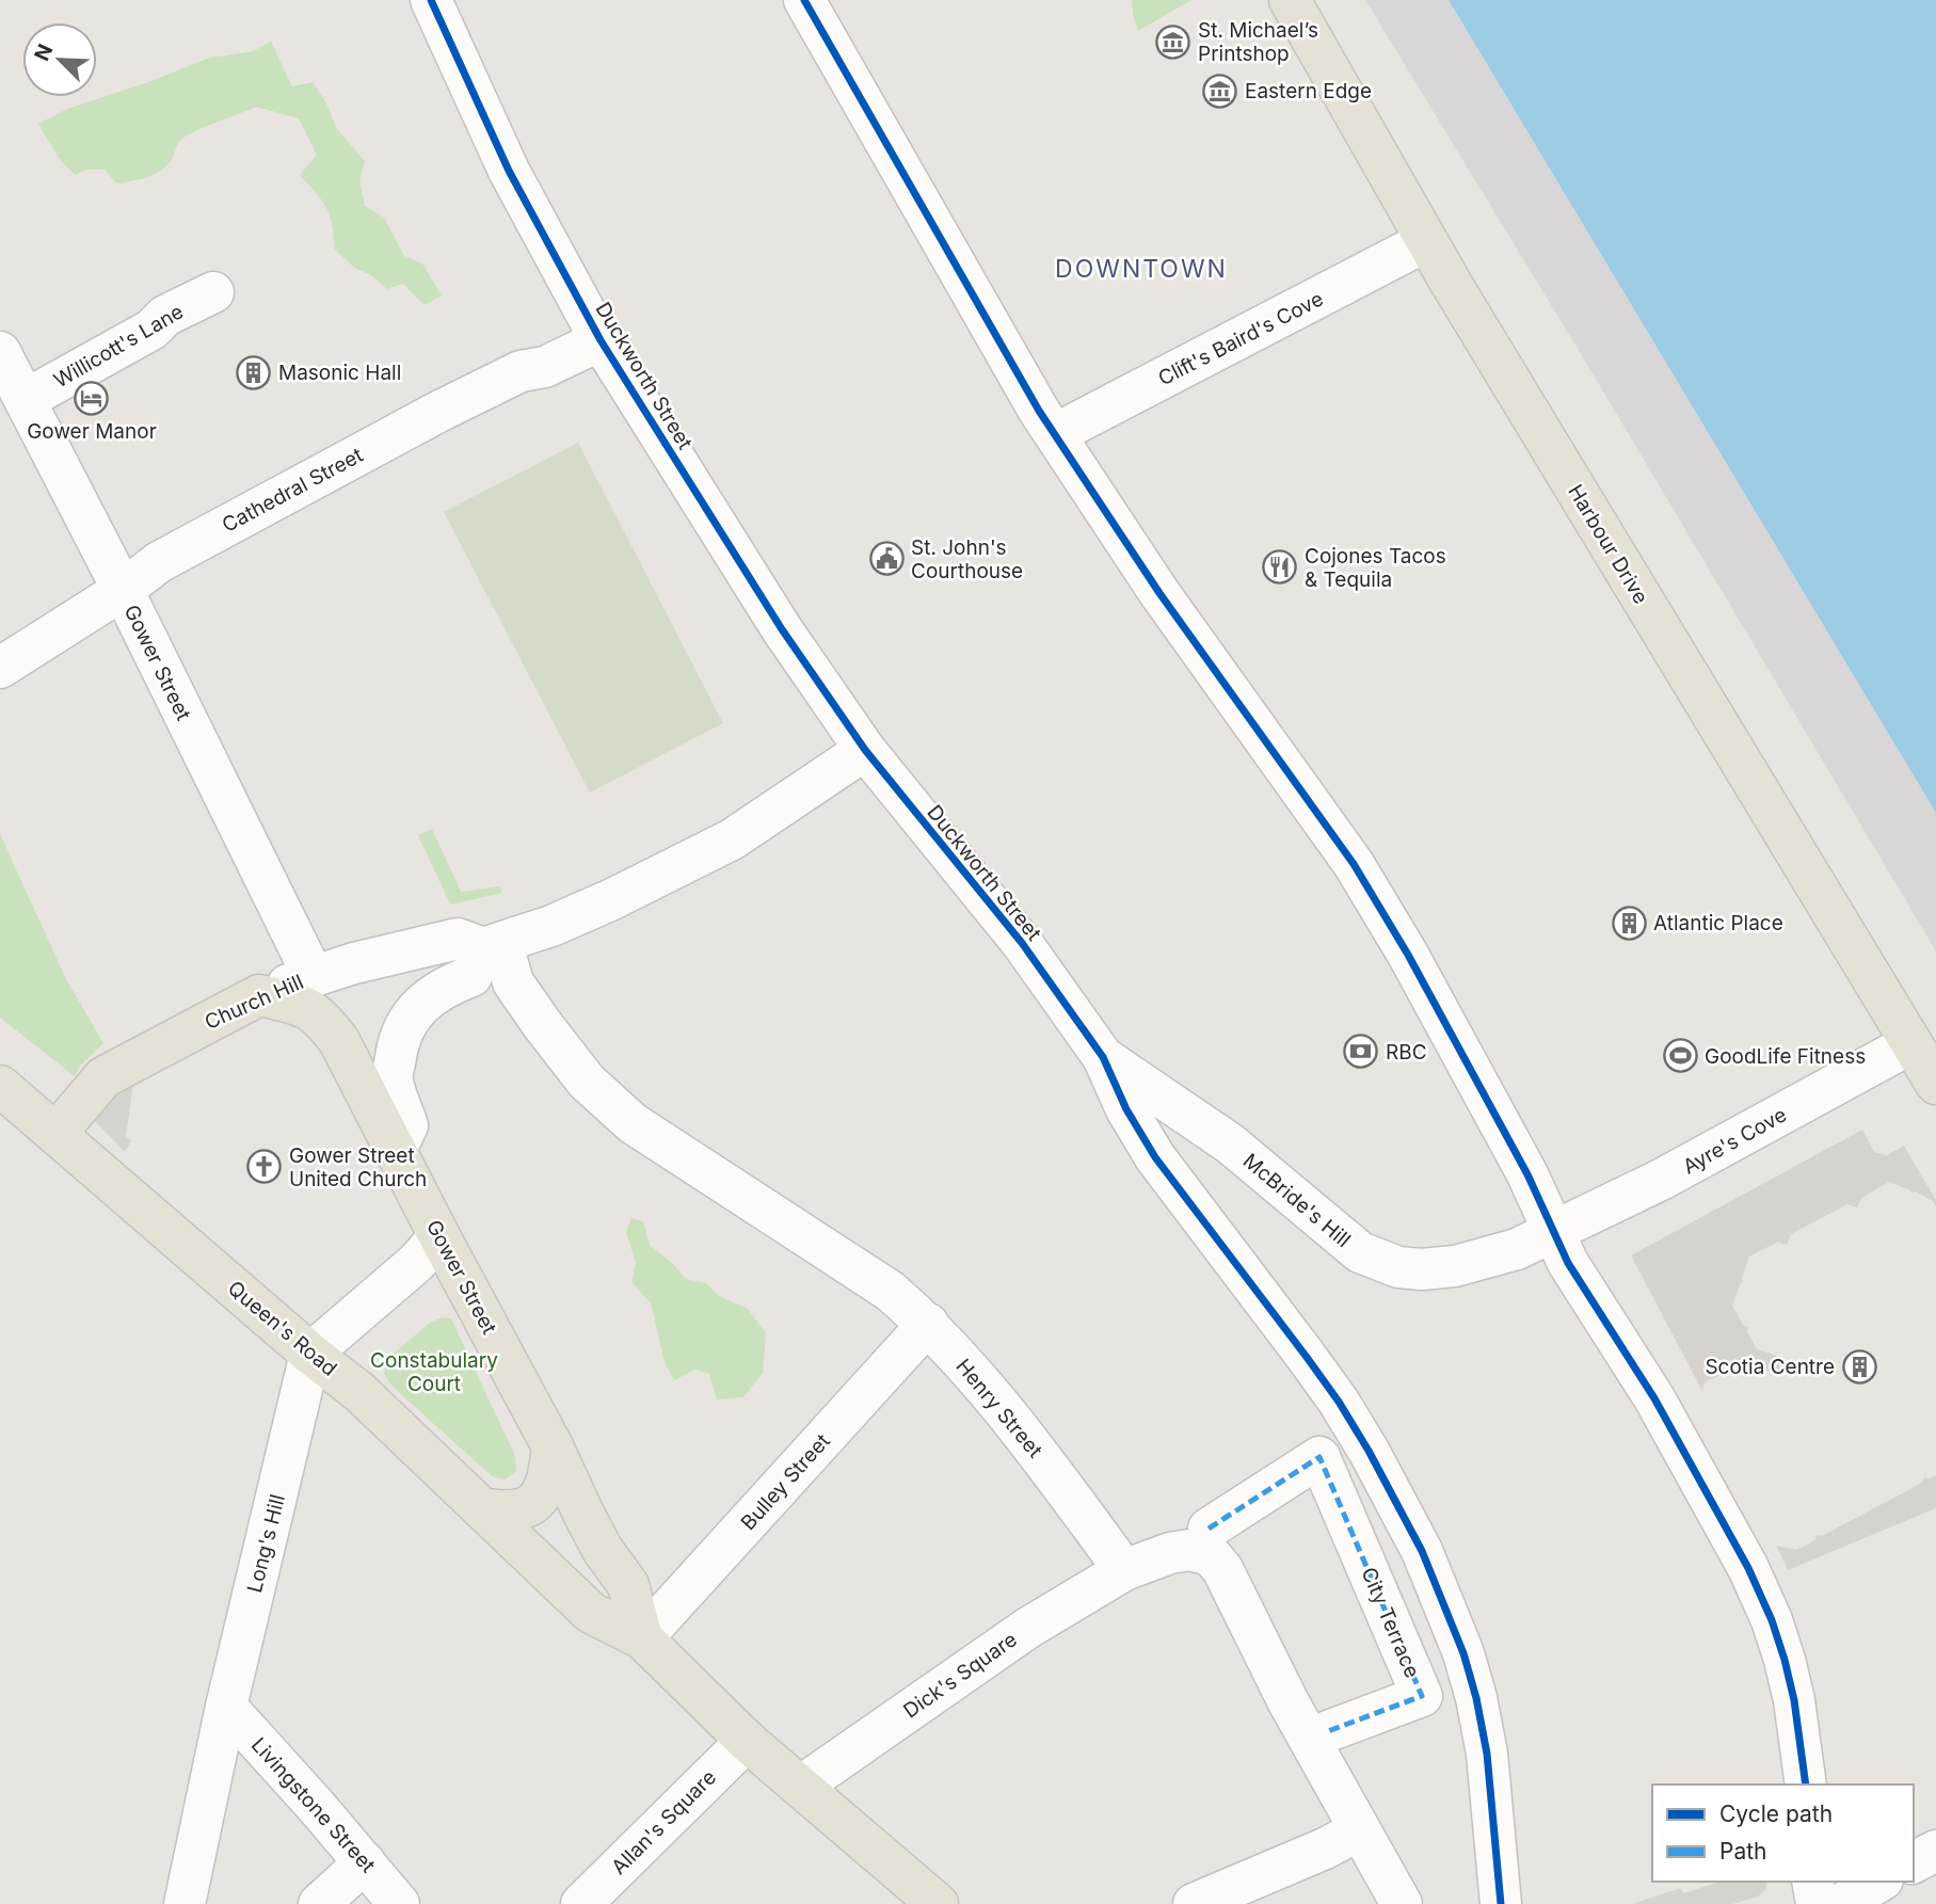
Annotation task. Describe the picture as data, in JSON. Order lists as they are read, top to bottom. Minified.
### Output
{"streets":{"main road":["Harbour Drive","Gower Street","Church Hill","Queen's Road"],"street":["Clift's Baird's Cove","Willicott's Lane","Duckworth Street","Cathedral Street","Ayre's Cove","McBride's Hill","Henry Street","Bulley Street","Long's Hill","City Terrace","Dick's Square","Livingstone Street","Allan's Square"]},"crossings":[["Clift's Baird's Cove","Harbour Drive"],["Willicott's Lane","Gower Street"],["Duckworth Street","Cathedral Street"],["Duckworth Street","McBride's Hill"],["Cathedral Street","Gower Street"],["Harbour Drive","Ayre's Cove"],["Gower Street","Church Hill"],["Gower Street","Queen's Road"],["Gower Street","Bulley Street"],["Church Hill","Queen's Road"],["Church Hill","Henry Street"],["Ayre's Cove","McBride's Hill"],["Queen's Road","Bulley Street"],["Queen's Road","Long's Hill"],["Henry Street","Bulley Street"],["Henry Street","Dick's Square"],["Long's Hill","Livingstone Street"]],"districts":["DOWNTOWN"],"parks":["Constabulary Court"],"places":{"museum":["St. Michael’s Printshop","Eastern Edge"],"building":["Masonic Hall","Atlantic Place","Scotia Centre"],"hotel":["Gower Manor"],"public building":["St. John's Courthouse"],"restaurant":["Cojones Tacos & Tequila"],"bank":["RBC"],"sports":["GoodLife Fitness"],"church":["Gower Street United Church"]},"legend":["Cycle path","Path"],"north":"top left"}
